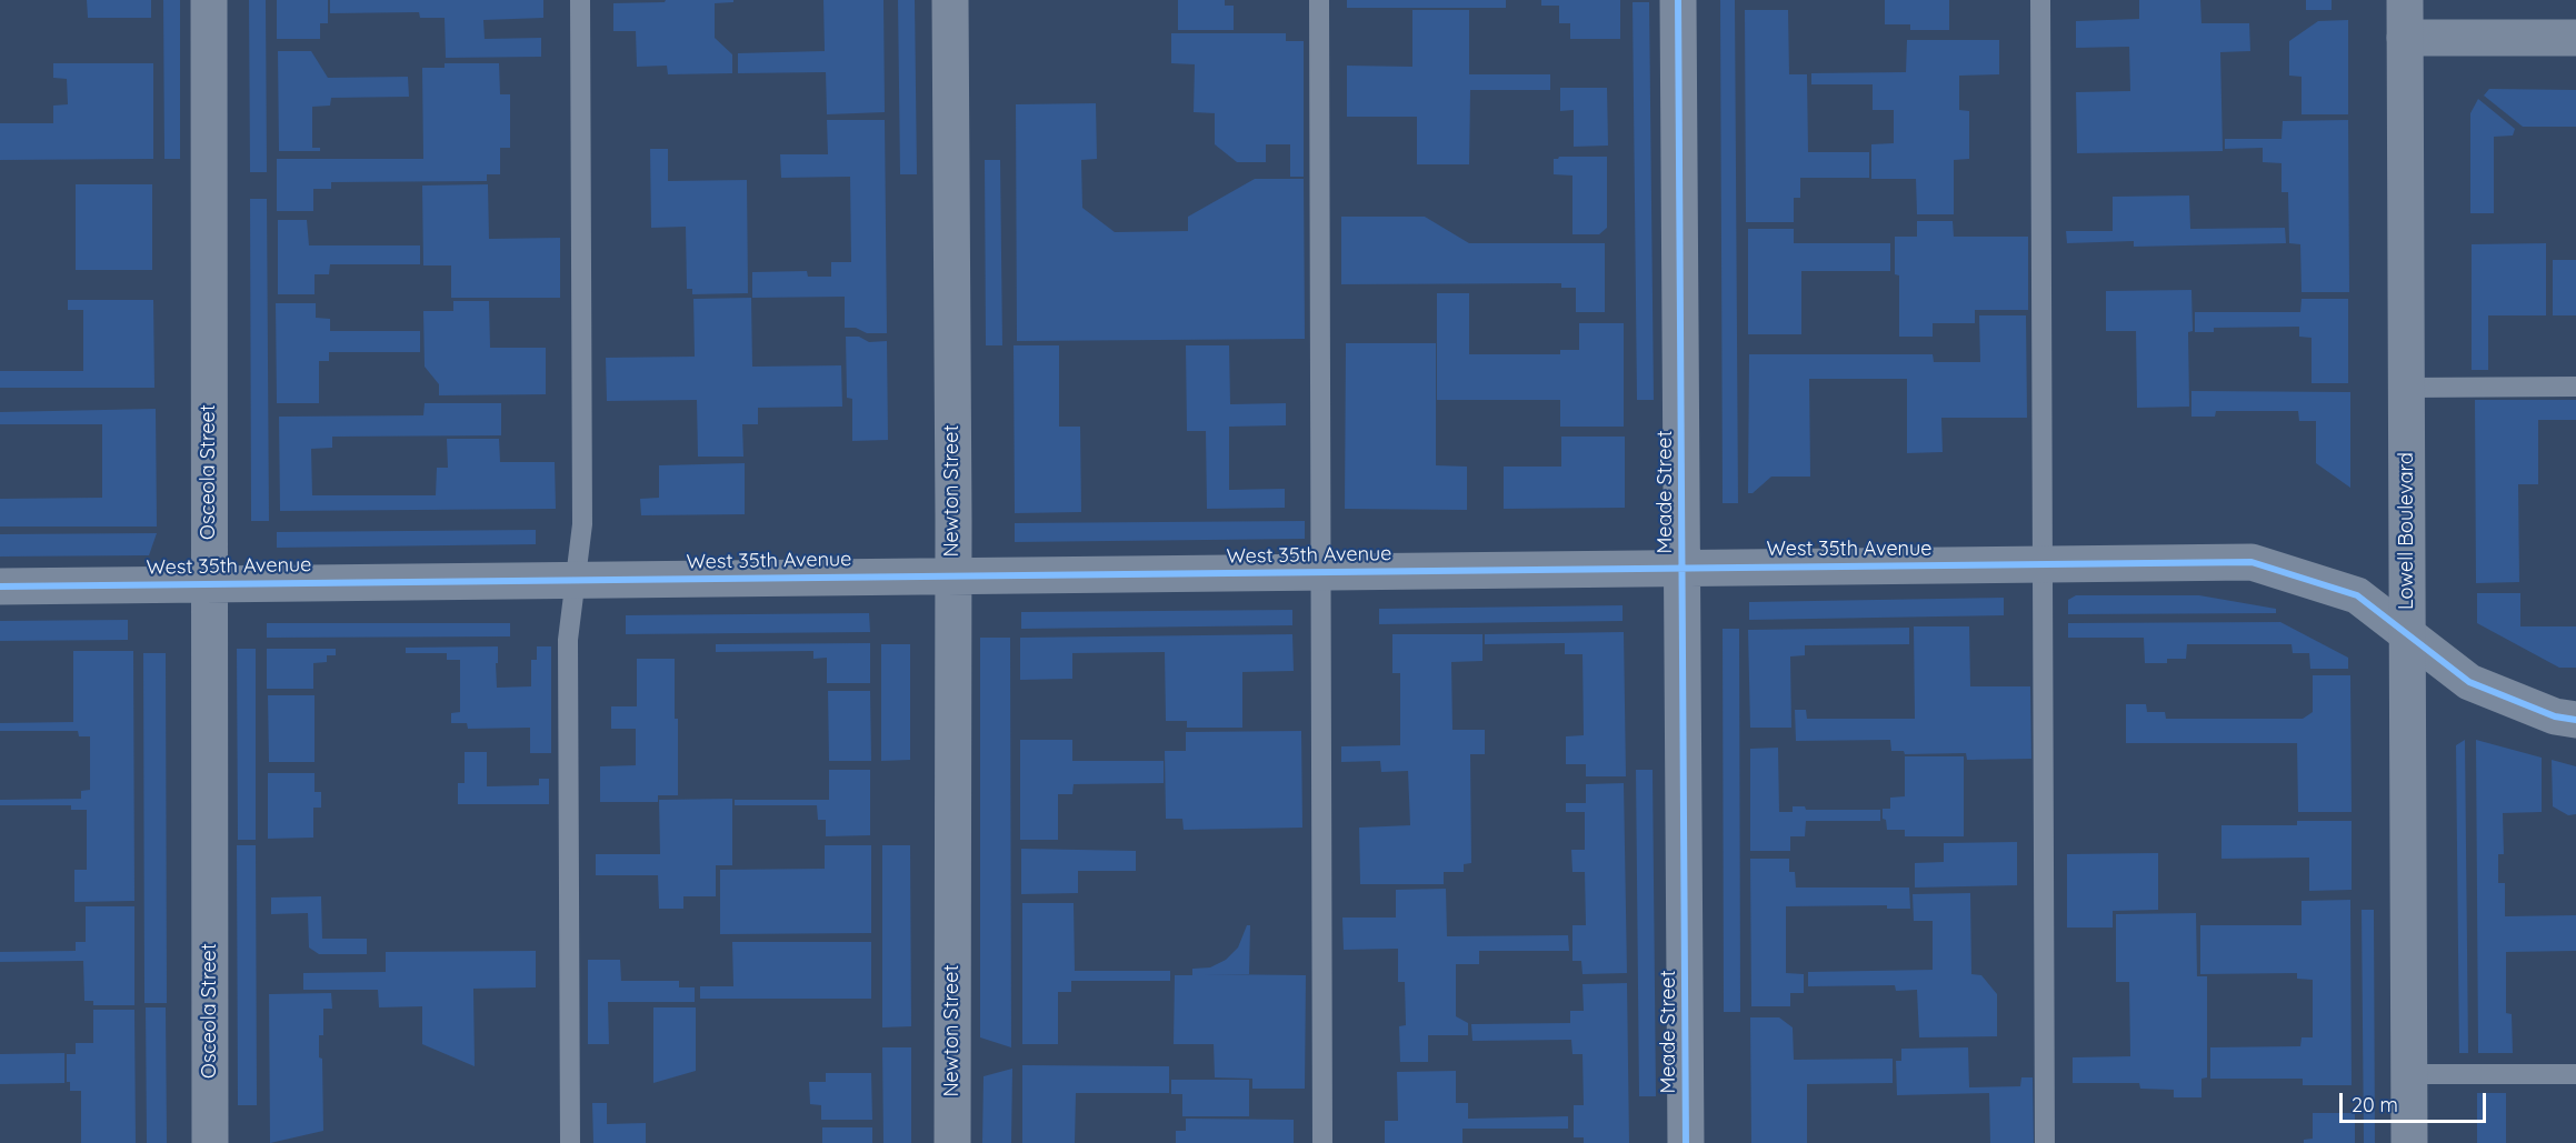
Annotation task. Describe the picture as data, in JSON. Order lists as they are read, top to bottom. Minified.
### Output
{"streets":{"street":["Osceola Street","Newton Street","Meade Street","Lowell Boulevard","West 35th Avenue"]},"crossings":[["Osceola Street","West 35th Avenue"],["Newton Street","West 35th Avenue"],["Meade Street","West 35th Avenue"],["Lowell Boulevard","West 35th Avenue"]],"scale_bar":"20 m"}
